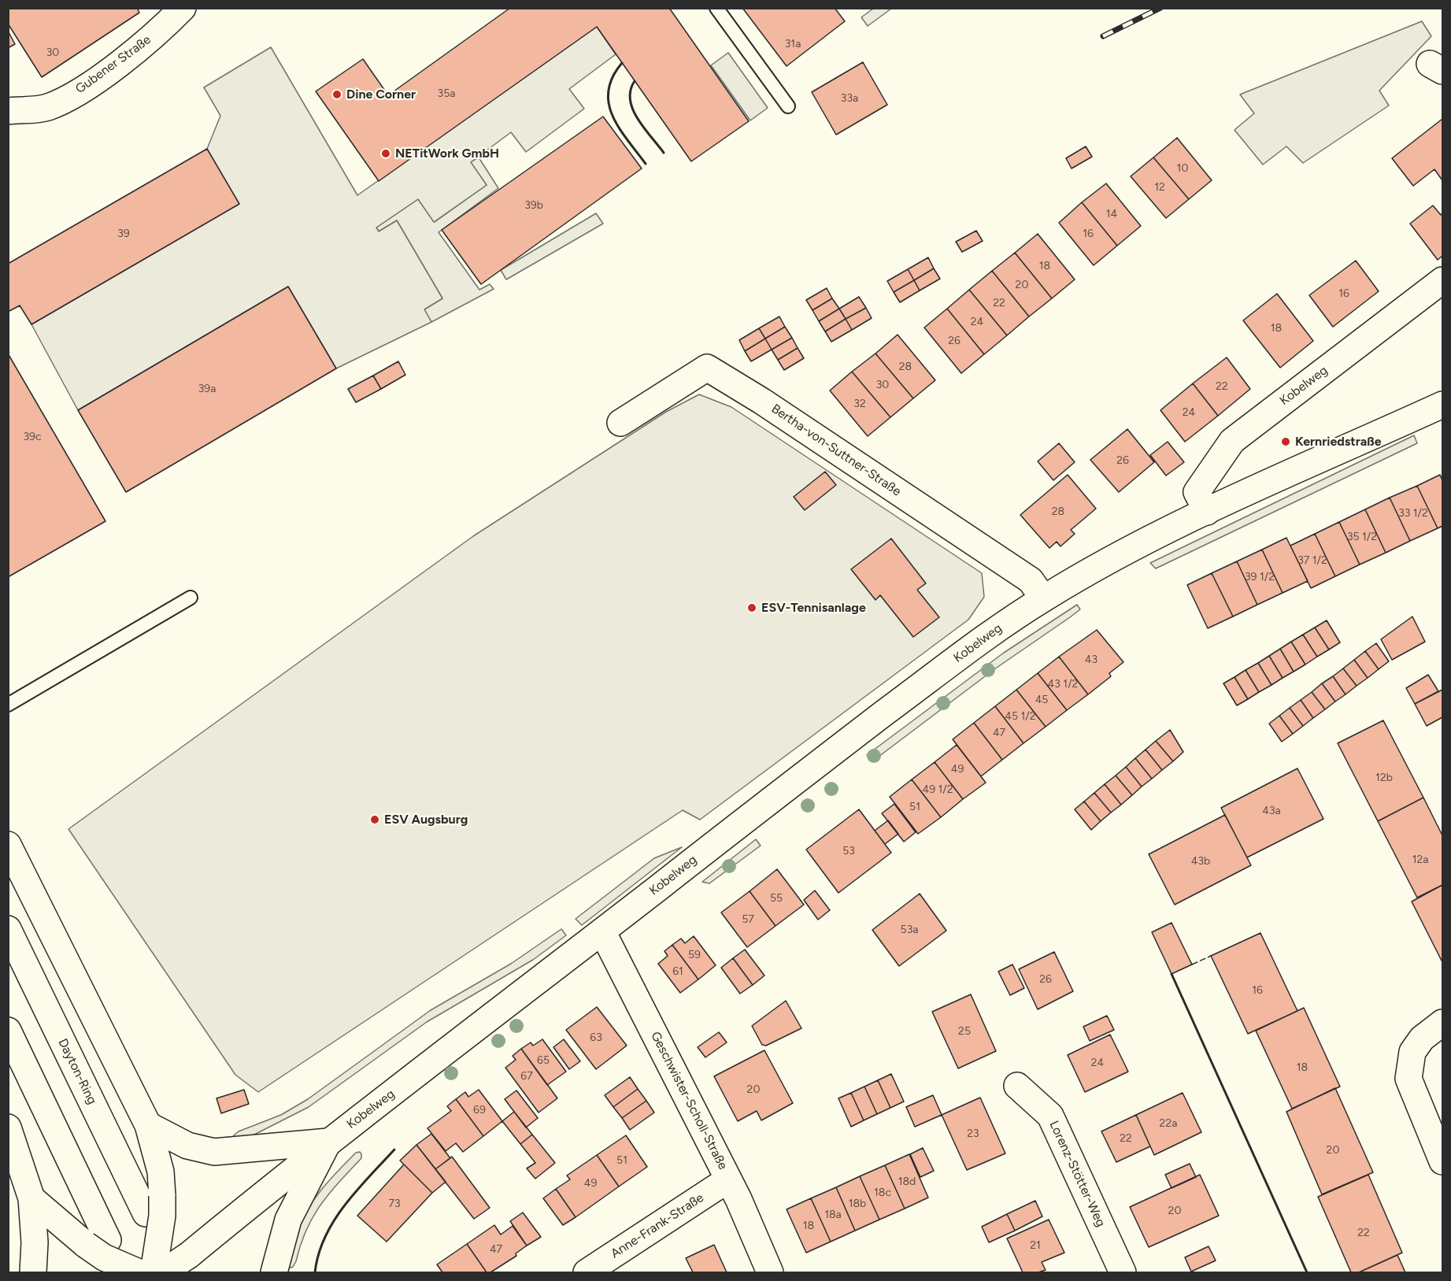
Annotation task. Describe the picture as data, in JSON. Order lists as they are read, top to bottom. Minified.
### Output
{"streets":{"main road":["Gubener Straße","Kobelweg","Bertha-von-Suttner-Straße","Dayton-Ring","Geschwister-Scholl-Straße","Lorenz-Stötter-Weg","Anne-Frank-Straße"]},"crossings":[["Kobelweg","Bertha-von-Suttner-Straße"],["Kobelweg","Geschwister-Scholl-Straße"],["Geschwister-Scholl-Straße","Anne-Frank-Straße"]],"places":["Dine Corner","NETitWork GmbH","Kernriedstraße","ESV-Tennisanlage","ESV Augsburg"],"house_numbers":["31a","30","35a","33a","10","12","39b","14","39","16","18","20","16","22","24","18","26","28","30","22","39a","32","24","39c","26","28","33 1/2","35 1/2","37 1/2","39 1/2","43","43 1/2","45","45 1/2","47","49","12b","49 1/2","51","43a","53","12a","43b","55","57","53a","59","61","26","16","25","63","65","24","18","67","20","69","22a","23","22","20","51","18d","49","18c","73","18b","20","18a","18","22","21","47"]}
